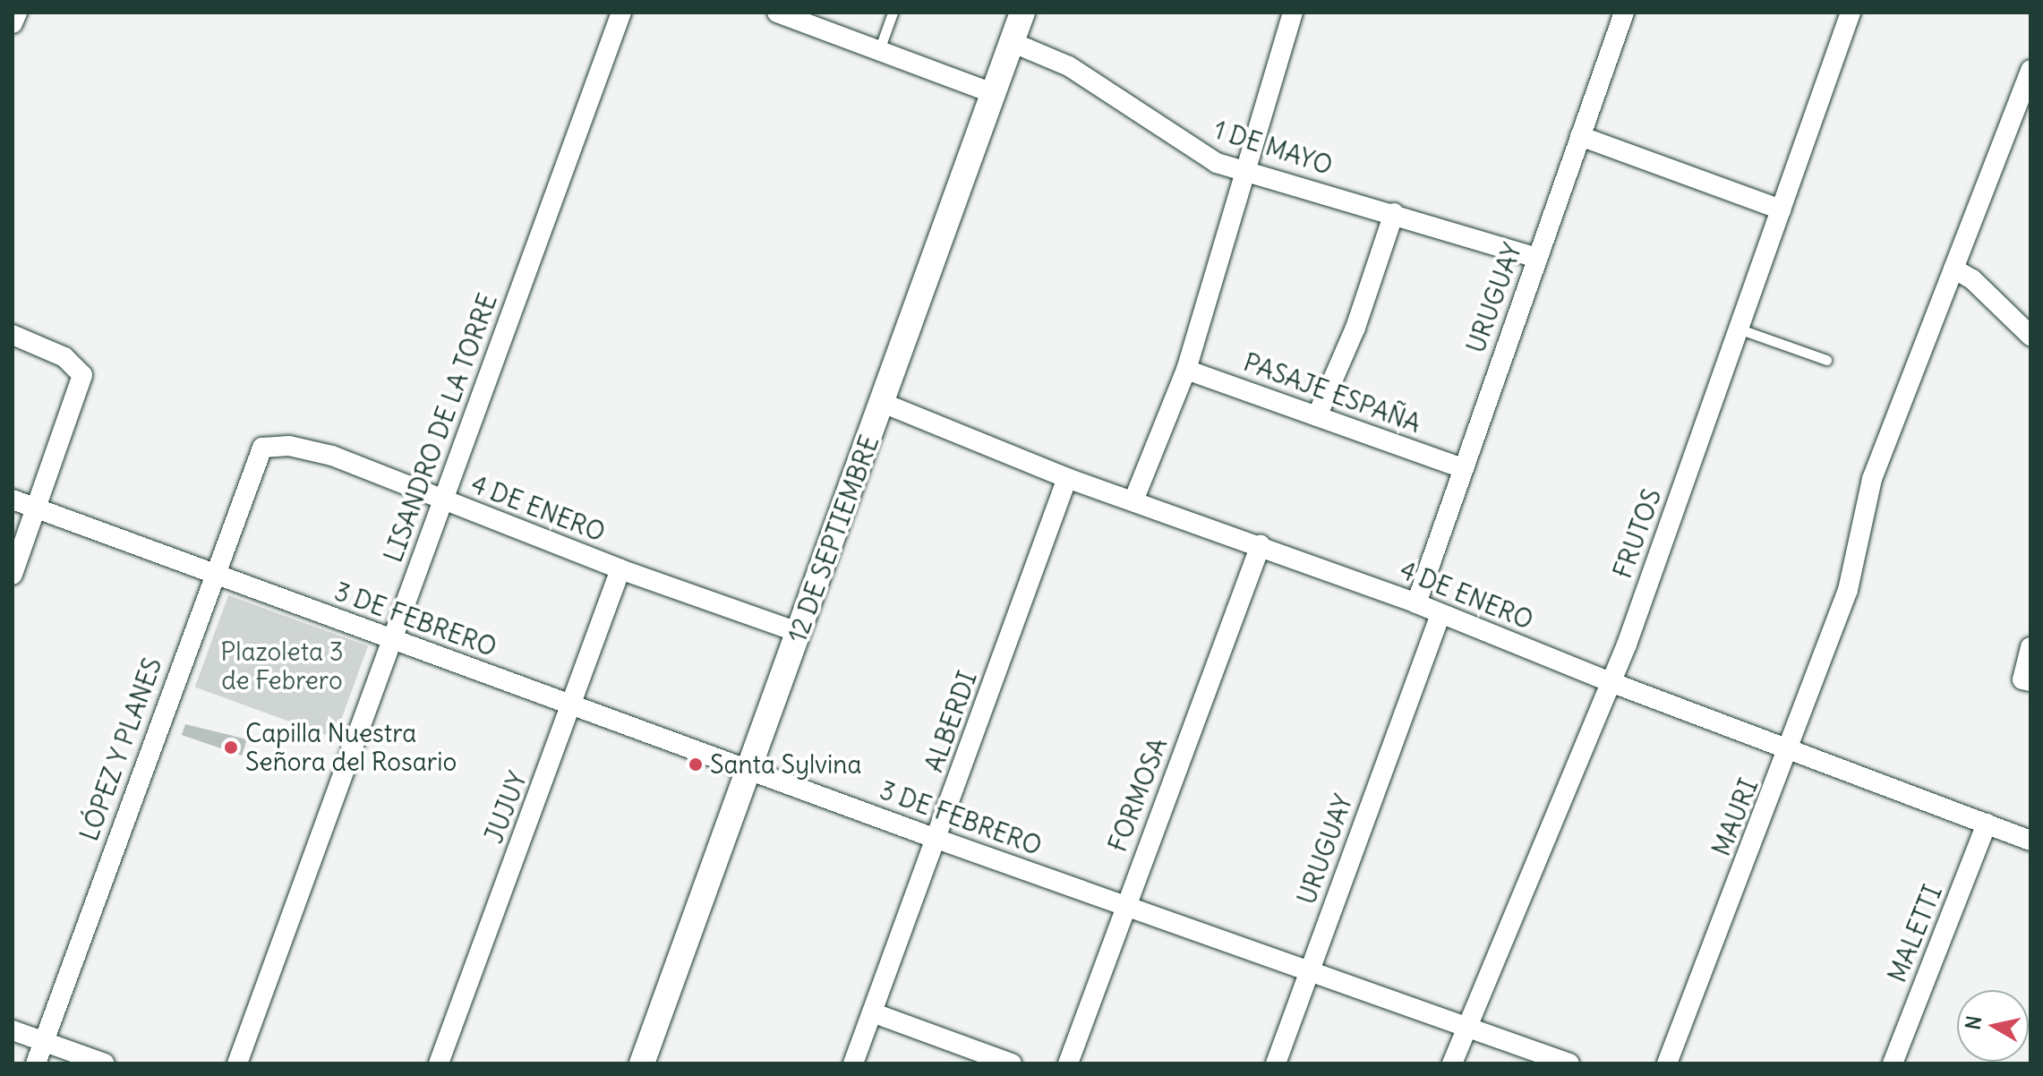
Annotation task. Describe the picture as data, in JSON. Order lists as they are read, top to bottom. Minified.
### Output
{"streets":{"street":["1 DE MAYO","URUGUAY","PASAJE ESPAÑA","LISANDRO DE LA TORRE","4 DE ENERO","FRUTOS","12 DE SEPTIEMBRE","3 DE FEBRERO","ALBERDI","LÓPEZ Y PLANES","FORMOSA","JUJUY","MAURI","MALETTI"]},"crossings":[["1 DE MAYO","URUGUAY"],["1 DE MAYO","12 DE SEPTIEMBRE"],["URUGUAY","PASAJE ESPAÑA"],["URUGUAY","4 DE ENERO"],["URUGUAY","3 DE FEBRERO"],["LISANDRO DE LA TORRE","4 DE ENERO"],["LISANDRO DE LA TORRE","3 DE FEBRERO"],["4 DE ENERO","FRUTOS"],["4 DE ENERO","12 DE SEPTIEMBRE"],["4 DE ENERO","ALBERDI"],["4 DE ENERO","LÓPEZ Y PLANES"],["4 DE ENERO","FORMOSA"],["4 DE ENERO","JUJUY"],["4 DE ENERO","MAURI"],["4 DE ENERO","MALETTI"],["FRUTOS","3 DE FEBRERO"],["12 DE SEPTIEMBRE","3 DE FEBRERO"],["3 DE FEBRERO","ALBERDI"],["3 DE FEBRERO","LÓPEZ Y PLANES"],["3 DE FEBRERO","FORMOSA"],["3 DE FEBRERO","JUJUY"]],"parks":["Plazoleta 3 de Febrero"],"places":["Capilla Nuestra Señora del Rosario","Santa Sylvina"],"north":"left"}
